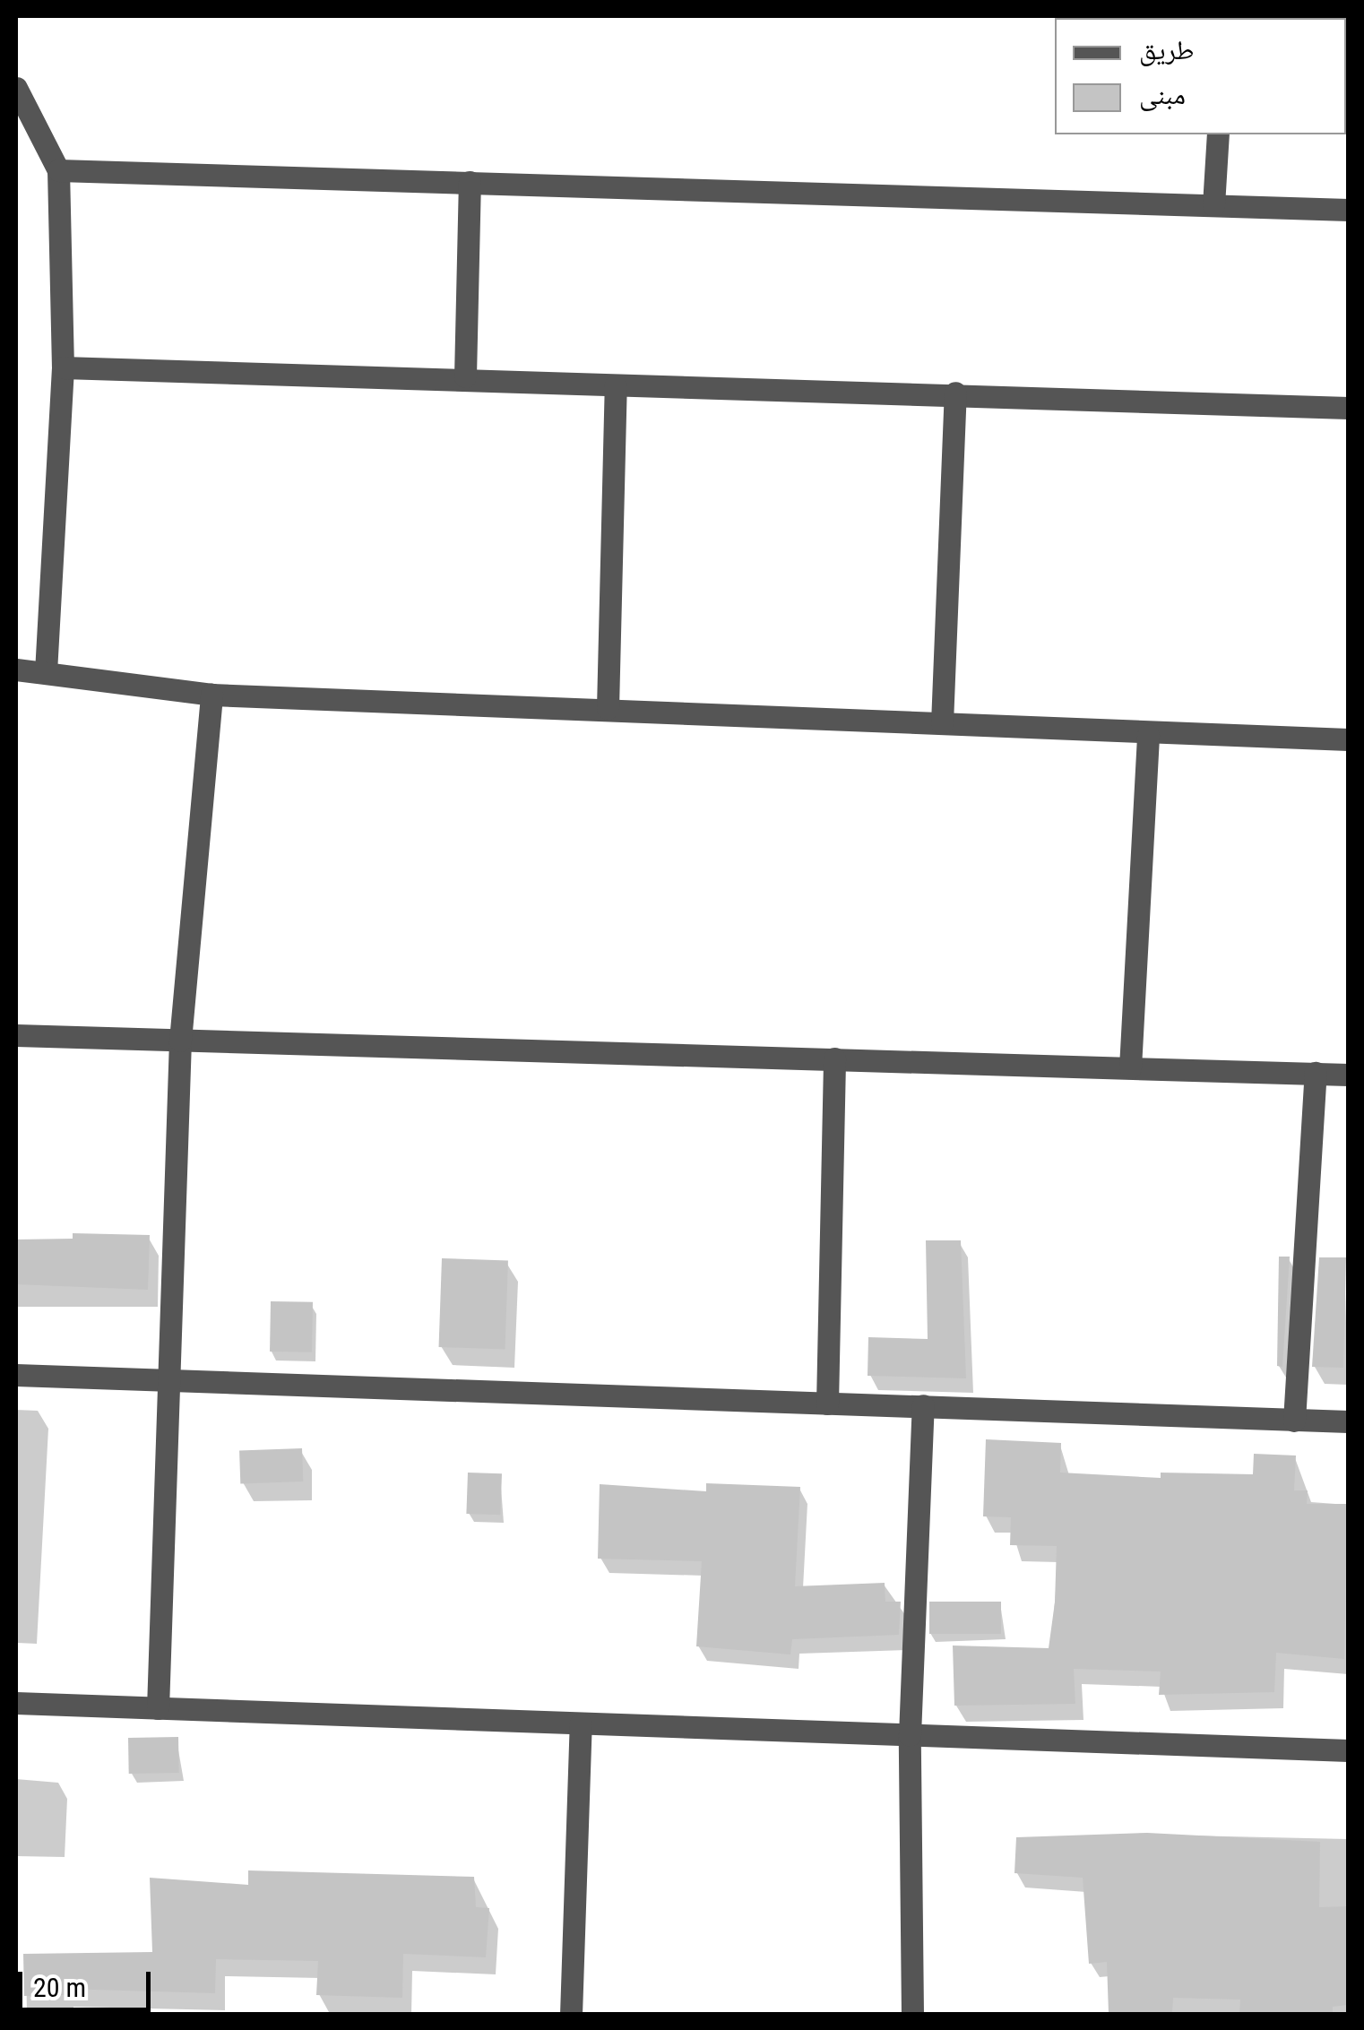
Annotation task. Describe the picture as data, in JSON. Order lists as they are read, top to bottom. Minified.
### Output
{"legend":["طريق","مبنى"],"scale_bar":"20 m"}
